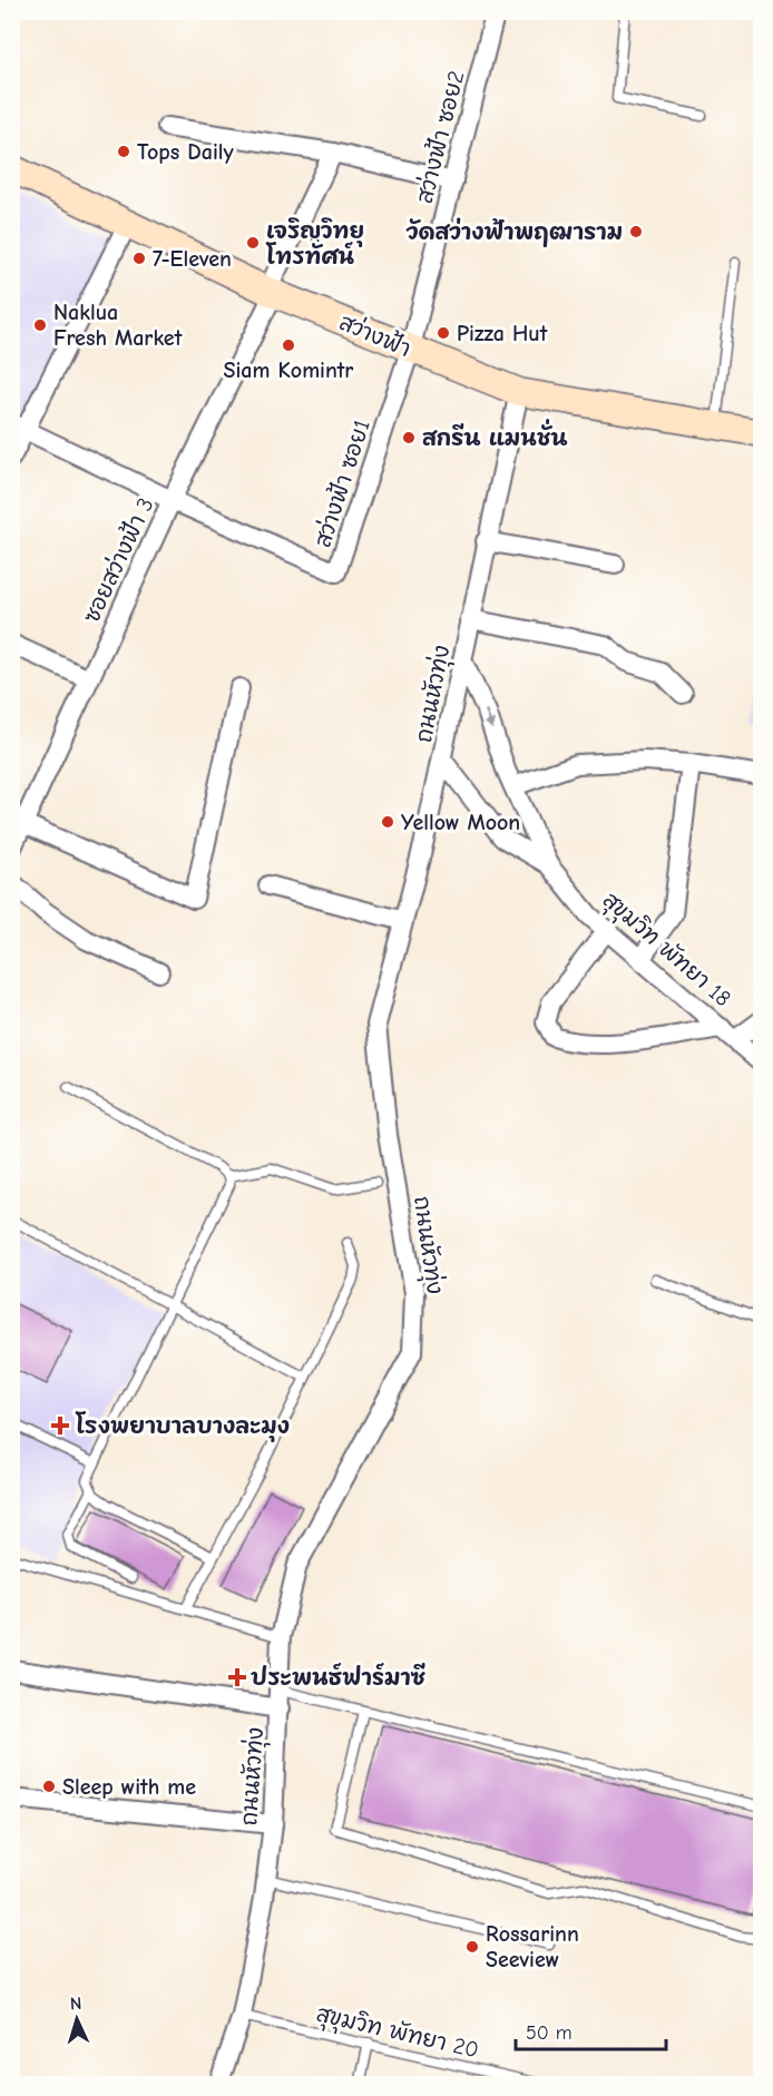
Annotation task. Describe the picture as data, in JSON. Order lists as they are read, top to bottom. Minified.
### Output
{"streets":{"street":["สว่างฟ้า ซอย2","สว่างฟ้า","สว่างฟ้า ซอย1","ซอยสว่างฟ้า 3","ถนนหัวทุ่ง","สุขุมวิท พัทยา 18"],"lane":["สุขุมวิท พัทยา 20"]},"crossings":[["สว่างฟ้า ซอย2","สว่างฟ้า"],["สว่างฟ้า ซอย2","สว่างฟ้า ซอย1"],["สว่างฟ้า","สว่างฟ้า ซอย1"],["สว่างฟ้า","ซอยสว่างฟ้า 3"],["สว่างฟ้า","ถนนหัวทุ่ง"],["สว่างฟ้า ซอย1","ซอยสว่างฟ้า 3"],["ถนนหัวทุ่ง","สุขุมวิท พัทยา 18"],["ถนนหัวทุ่ง","สุขุมวิท พัทยา 20"]],"places":{"other":["Tops Daily","วัดสว่างฟ้าพฤฒาราม","เจริญวิทยุ โทรทัศน์","7-Eleven","Naklua Fresh Market","Pizza Hut","Siam Komintr","สกรีน แมนชั่น","Yellow Moon","Sleep with me","Rossarinn Seeview"],"health":["โรงพยาบาลบางละมุง","ประพนธ์ฟาร์มาซี"]},"scale_bar":"50 m","north":"top"}
